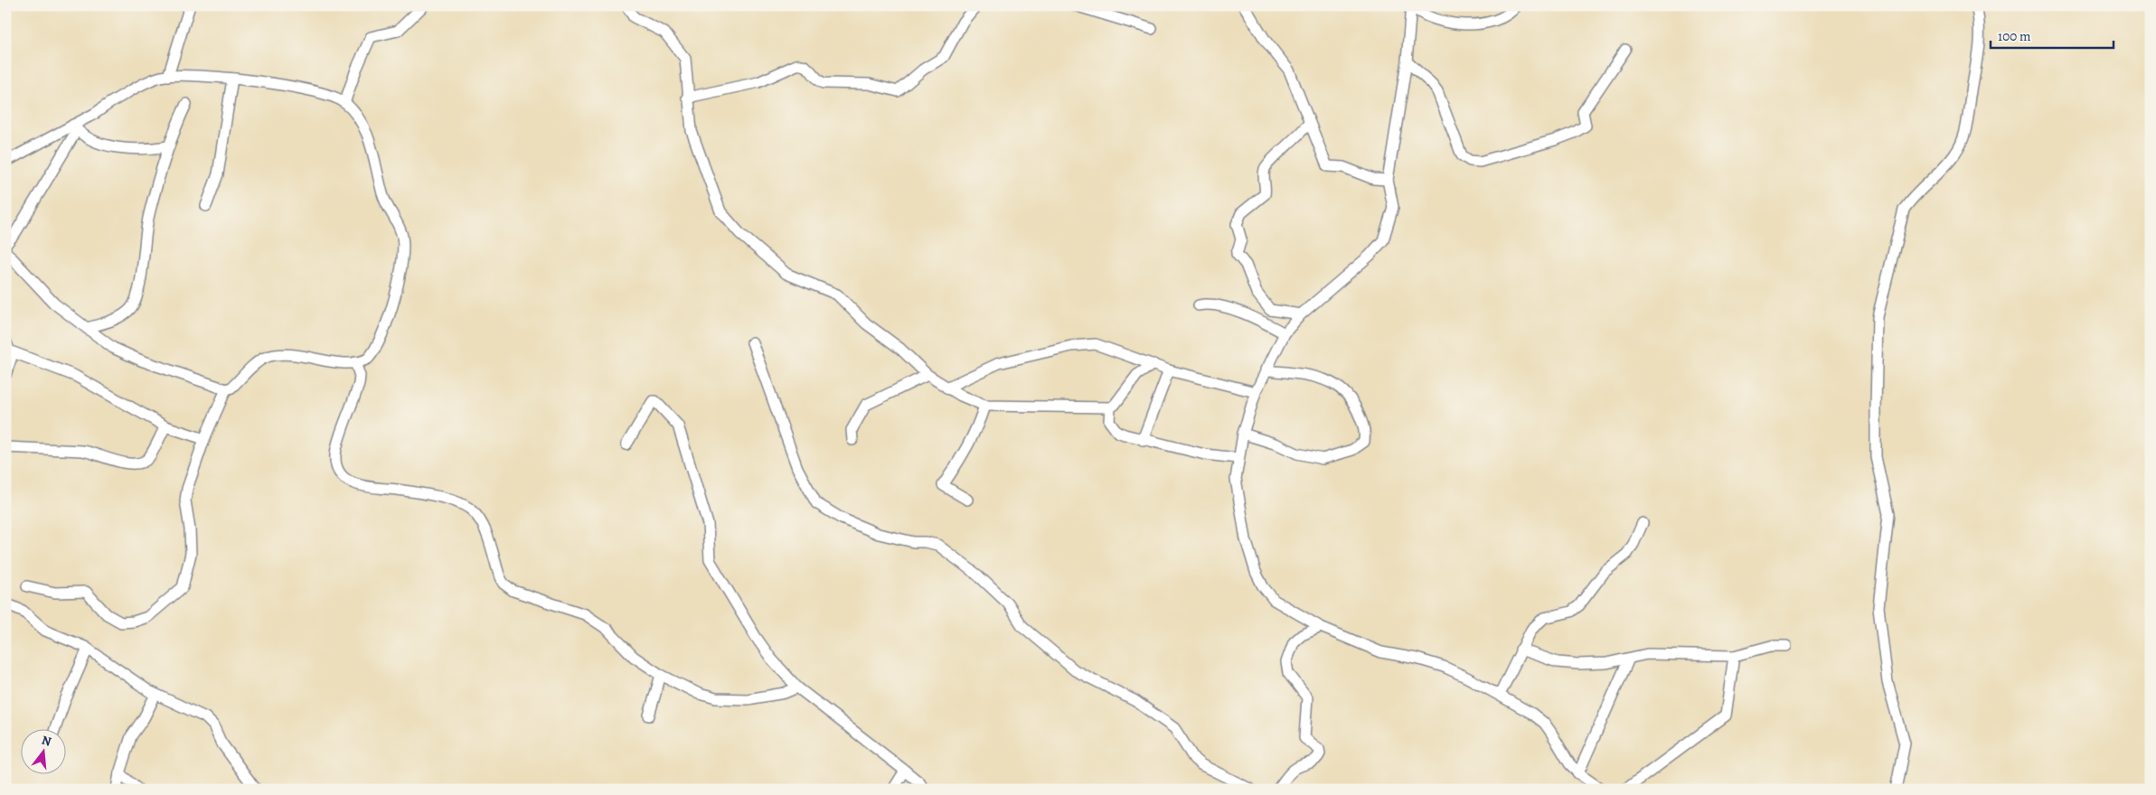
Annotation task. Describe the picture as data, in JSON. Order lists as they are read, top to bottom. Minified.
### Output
{"scale_bar":"100 m","north":"top"}
